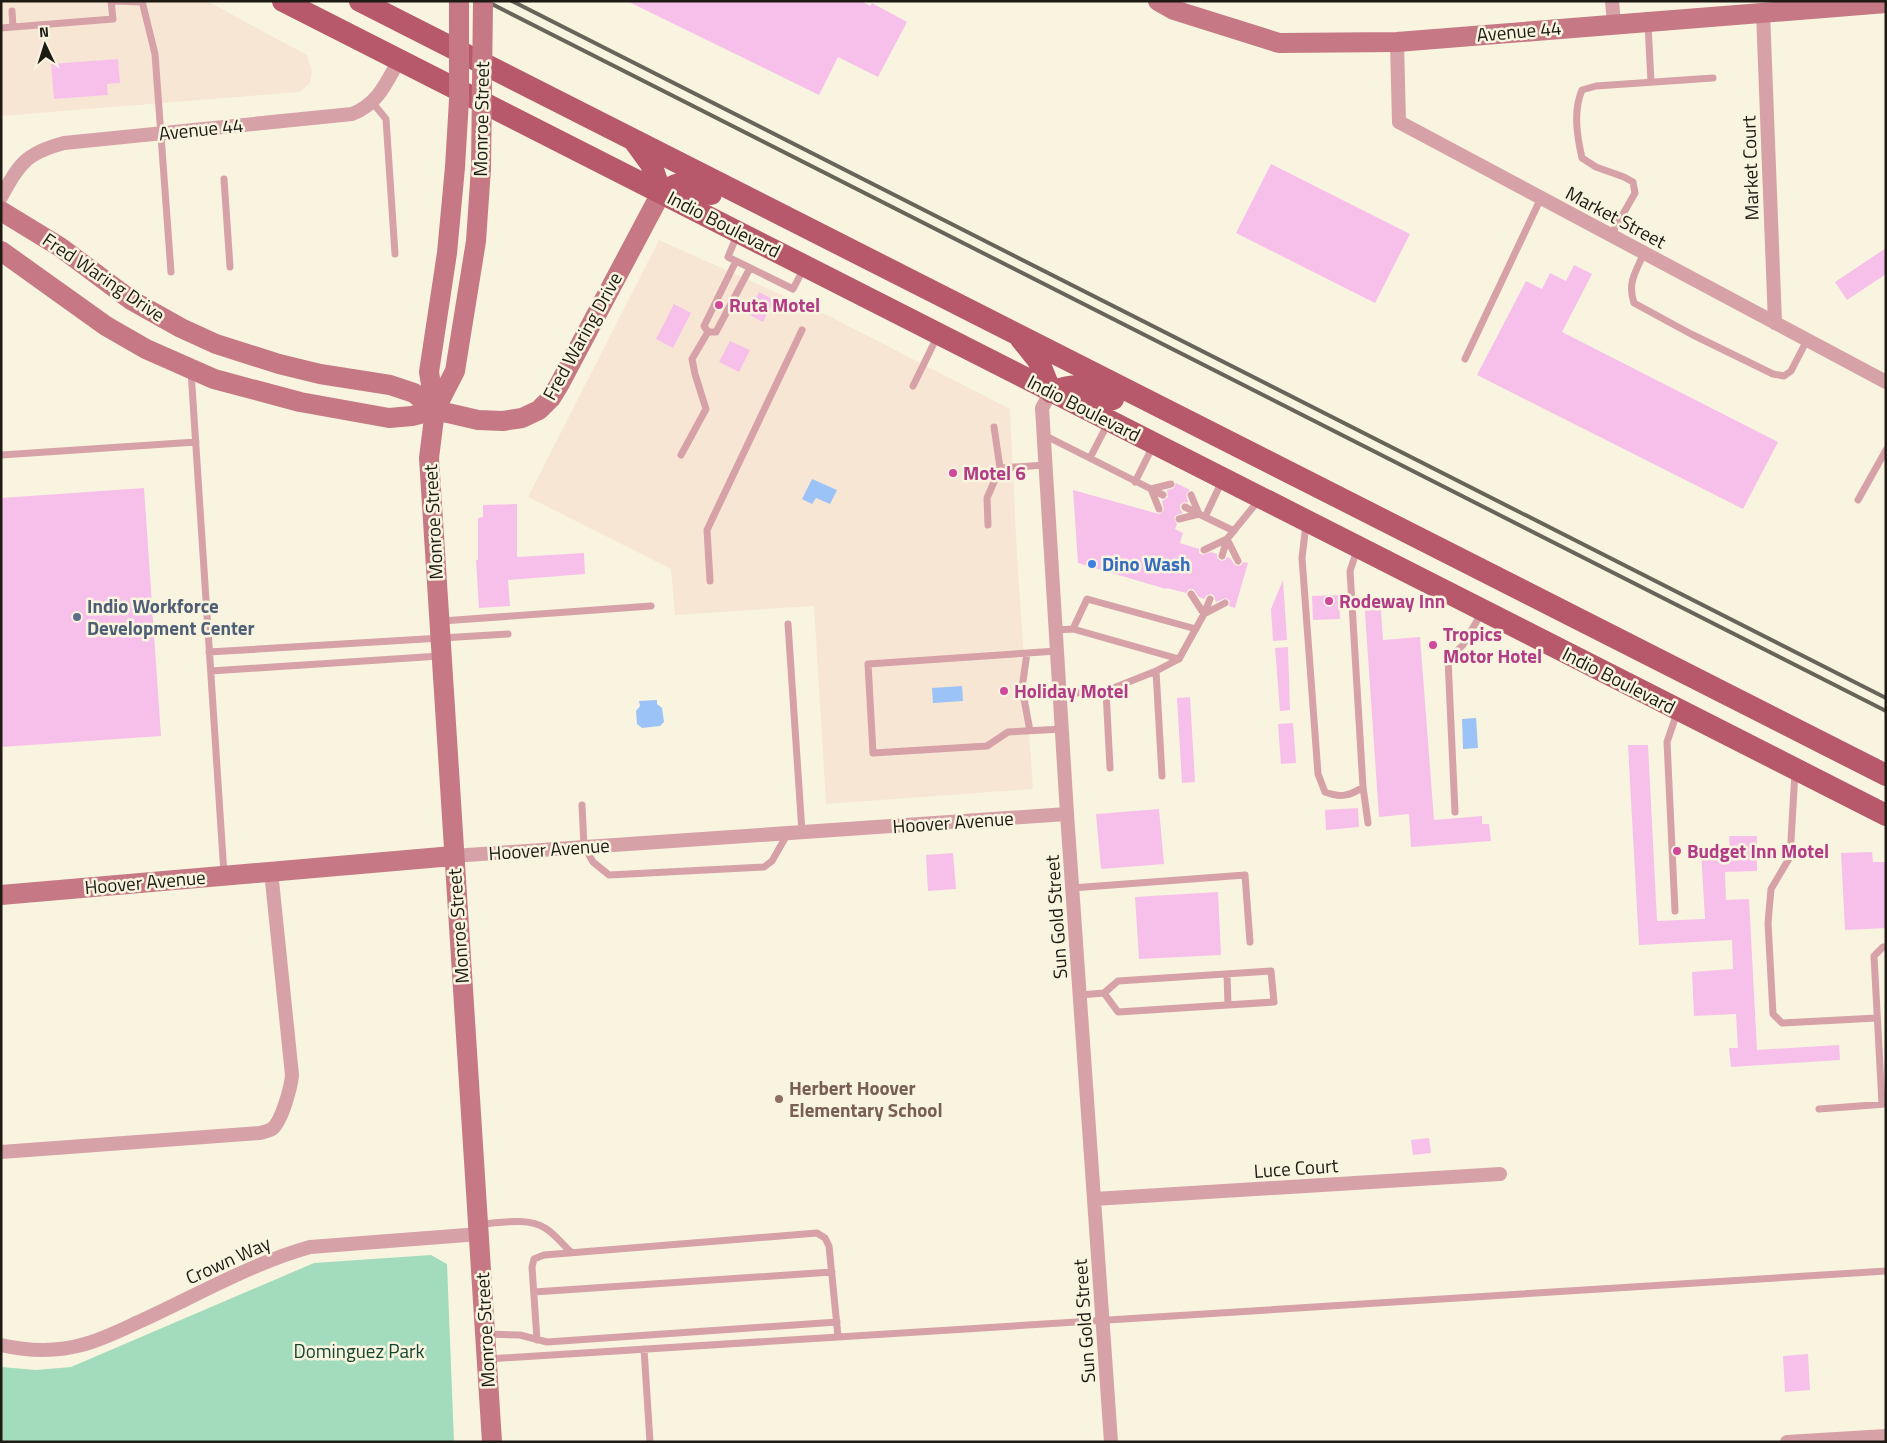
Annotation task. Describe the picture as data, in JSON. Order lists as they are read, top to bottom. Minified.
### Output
{"streets":{"main road":["Avenue 44","Monroe Street","Indio Boulevard","Fred Waring Drive","Hoover Avenue"],"street":["Market Court","Market Street","Sun Gold Street","Luce Court","Crown Way"]},"crossings":[["Avenue 44","Market Court"],["Avenue 44","Market Street"],["Avenue 44","Indio Boulevard"],["Monroe Street","Fred Waring Drive"],["Monroe Street","Hoover Avenue"],["Monroe Street","Crown Way"],["Market Court","Market Street"],["Indio Boulevard","Fred Waring Drive"],["Indio Boulevard","Sun Gold Street"],["Hoover Avenue","Sun Gold Street"],["Sun Gold Street","Luce Court"]],"parks":["Dominguez Park"],"places":["Ruta Motel","Motel 6","Dino Wash","Rodeway Inn","Indio Workforce Development Center","Tropics Motor Hotel","Holiday Motel","Budget Inn Motel","Herbert Hoover Elementary School"],"north":"top"}
